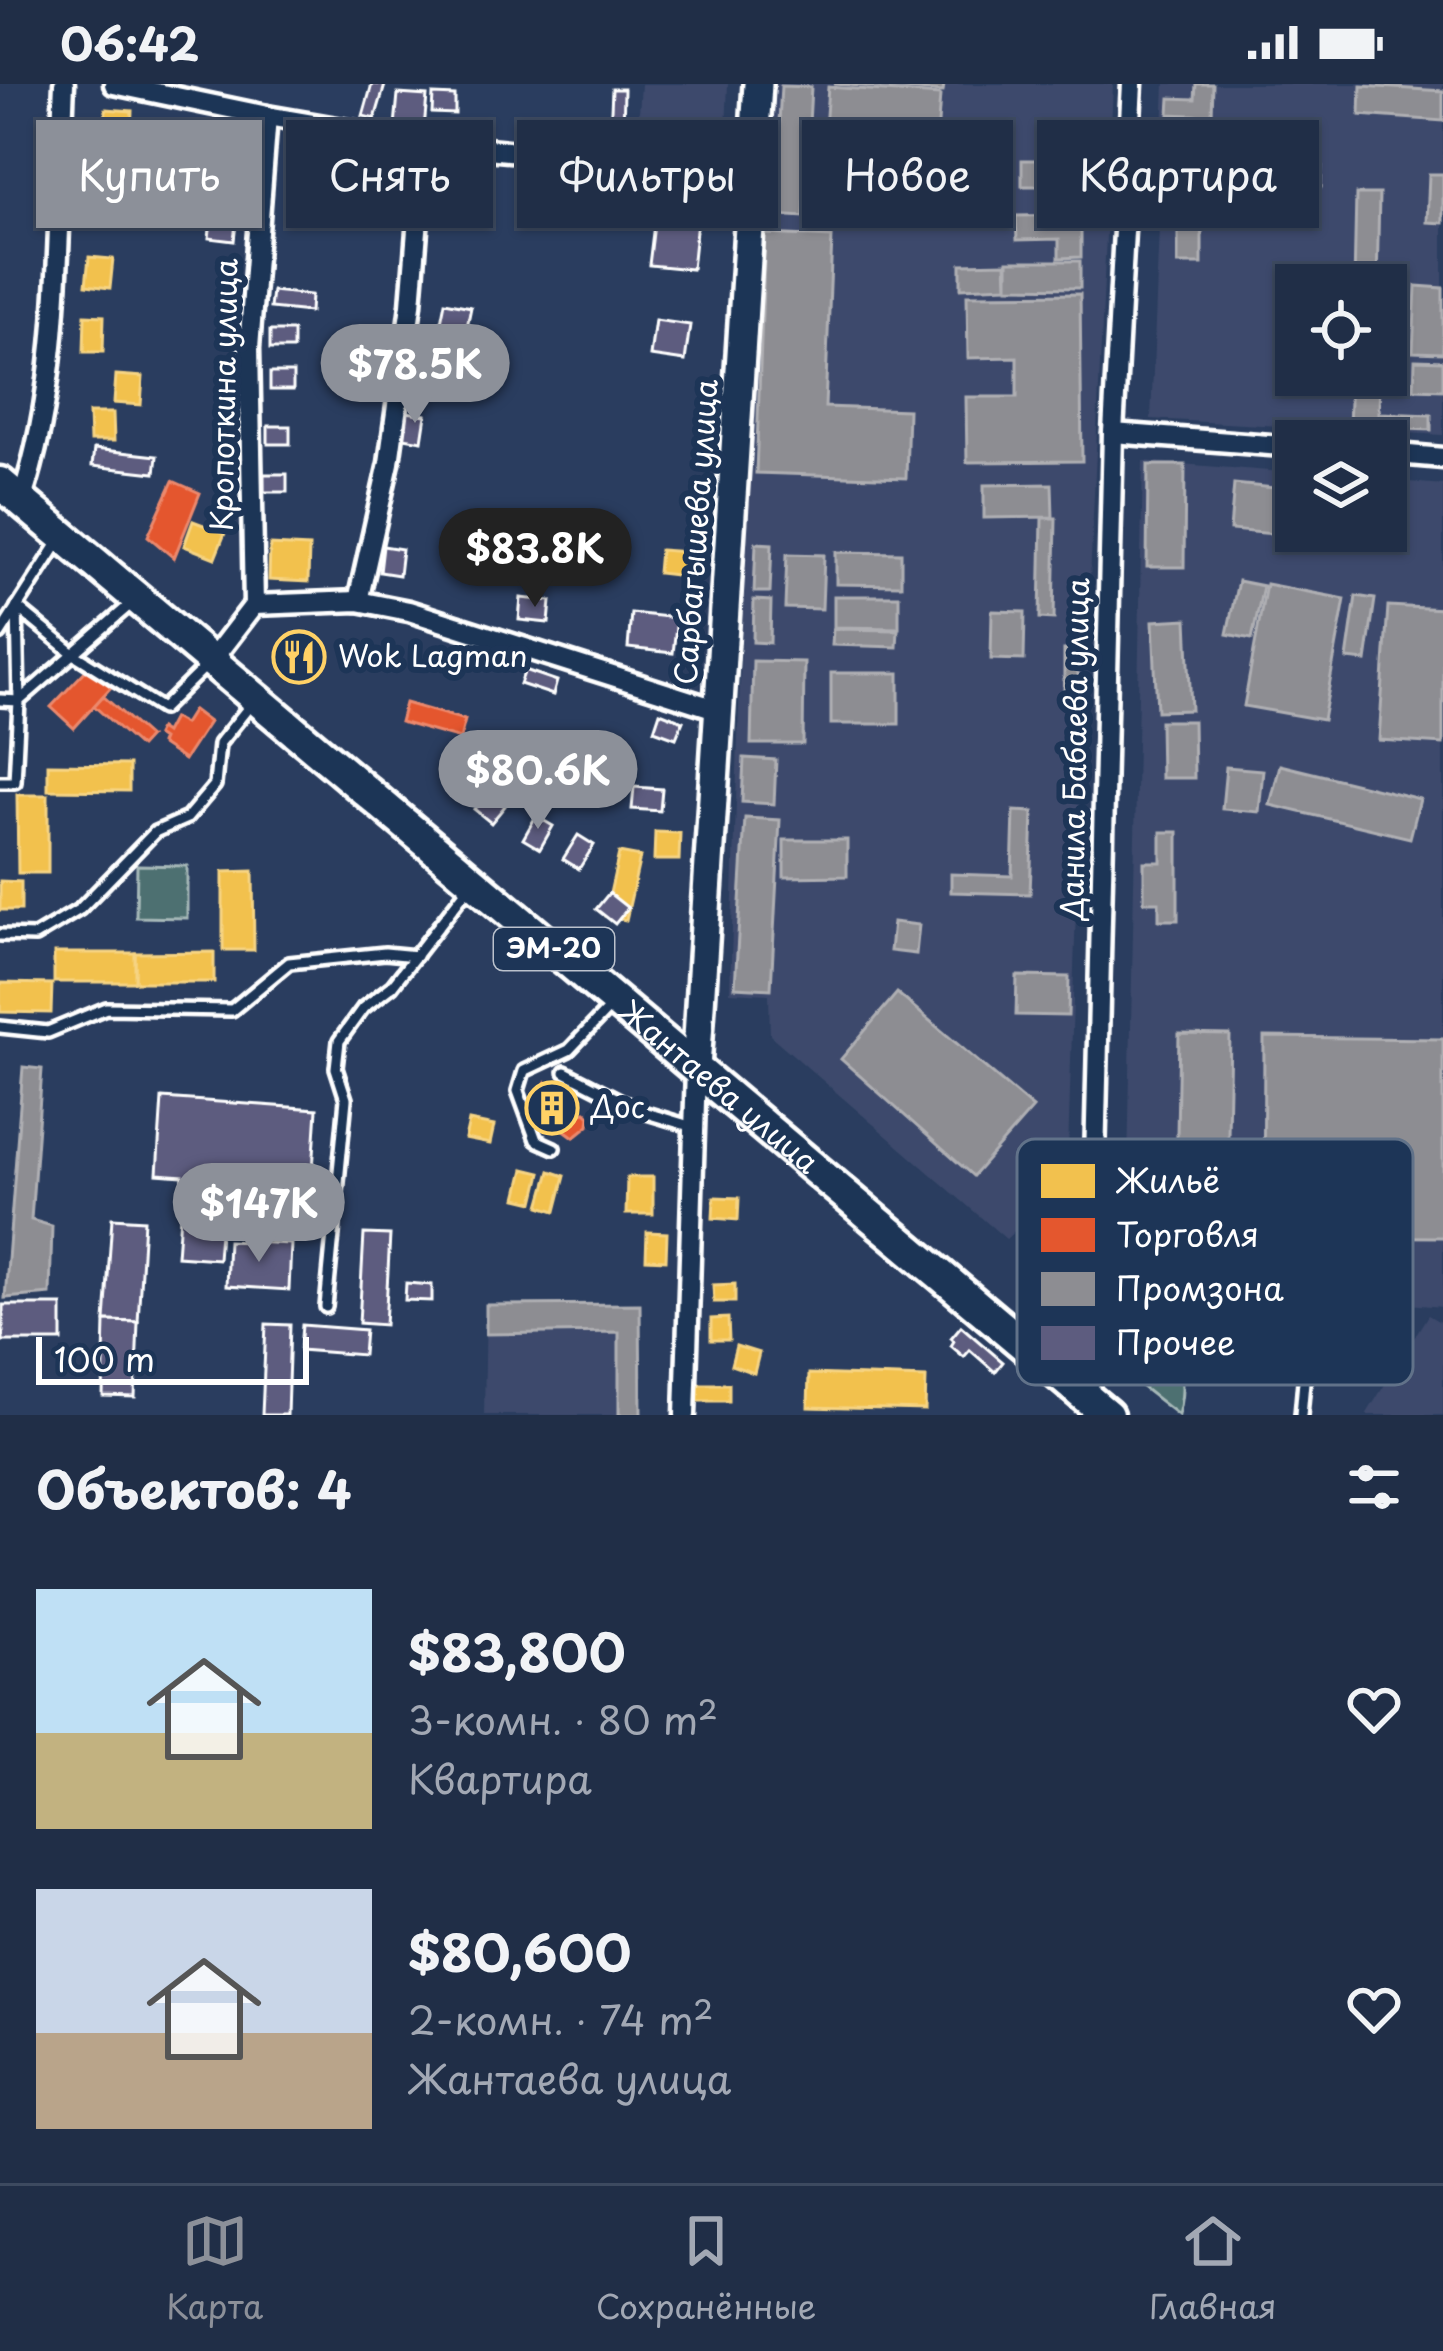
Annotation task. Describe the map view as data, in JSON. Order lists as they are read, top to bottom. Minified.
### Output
{"streets":{"main road":["ЭМ-20","Жантаева улица"],"street":["Кропоткина улица","Сарбагышева улица","Данила Бабаева улица"]},"crossings":[["Сарбагышева улица","Жантаева улица"]],"places":{"restaurant":["Wok Lagman"],"building":["Дос"]},"legend":["Жильё","Торговля","Промзона","Прочее"],"scale_bar":"100 m","page":{"status":"06:42","chip":["Купить","Снять","Фильтры","Новое","Квартира"],"price":["$78.5K","$83.8K","$80.6K","$147K"],"scale":"100 m","heading":"Объектов: 4","list":[{"name":"$83,800","note":"3-комн. · 80 m² · Квартира"},{"name":"$80,600","note":"2-комн. · 74 m² · Жантаева улица"}],"tabs":["Карта","Сохранённые","Главная"]}}
